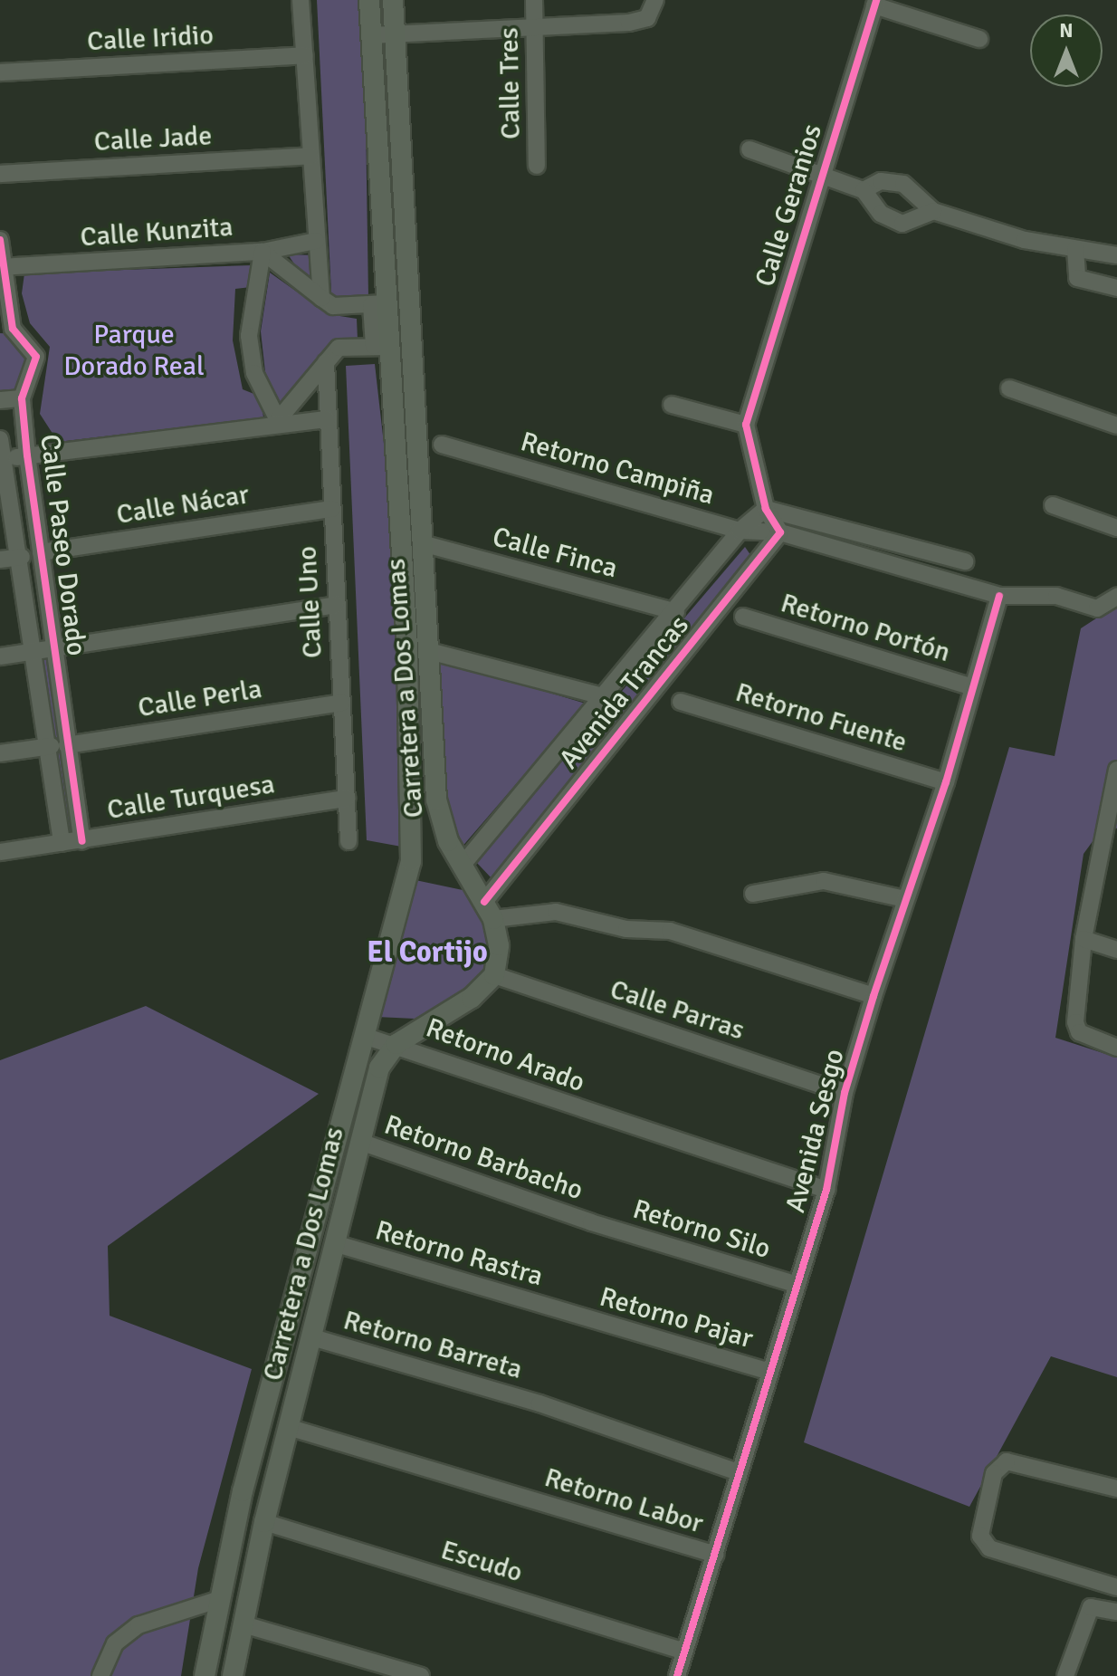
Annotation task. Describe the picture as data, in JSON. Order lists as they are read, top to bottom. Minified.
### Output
{"streets":{"main road":["Carretera a Dos Lomas"],"street":["Calle Iridio","Calle Tres","Calle Jade","Calle Geranios","Calle Kunzita","Retorno Campiña","Calle Nácar","Calle Paseo Dorado","Calle Finca","Calle Uno","Retorno Portón","Avenida Trancas","Calle Perla","Retorno Fuente","Calle Turquesa","Calle Parras","Retorno Arado","Avenida Sesgo","Retorno Barbacho","Retorno Silo","Retorno Rastra","Retorno Pajar","Retorno Barreta","Retorno Labor","Escudo"]},"crossings":[["Calle Kunzita","Calle Paseo Dorado"],["Retorno Campiña","Avenida Trancas"],["Retorno Campiña","Avenida Sesgo"],["Calle Nácar","Calle Paseo Dorado"],["Calle Nácar","Calle Uno"],["Calle Paseo Dorado","Calle Perla"],["Calle Paseo Dorado","Calle Turquesa"],["Calle Finca","Carretera a Dos Lomas"],["Calle Finca","Avenida Trancas"],["Calle Uno","Calle Perla"],["Calle Uno","Calle Turquesa"],["Retorno Portón","Avenida Sesgo"],["Carretera a Dos Lomas","Avenida Trancas"],["Carretera a Dos Lomas","Calle Parras"],["Carretera a Dos Lomas","Retorno Arado"],["Carretera a Dos Lomas","Retorno Barbacho"],["Carretera a Dos Lomas","Retorno Rastra"],["Carretera a Dos Lomas","Retorno Barreta"],["Carretera a Dos Lomas","Retorno Labor"],["Carretera a Dos Lomas","Escudo"],["Retorno Fuente","Avenida Sesgo"],["Calle Parras","Avenida Sesgo"],["Retorno Arado","Avenida Sesgo"],["Avenida Sesgo","Retorno Silo"],["Avenida Sesgo","Retorno Pajar"],["Avenida Sesgo","Retorno Barreta"],["Avenida Sesgo","Retorno Labor"],["Avenida Sesgo","Escudo"],["Retorno Barbacho","Retorno Silo"],["Retorno Rastra","Retorno Pajar"]],"districts":["El Cortijo"],"parks":["Parque Dorado Real"],"north":"top"}
